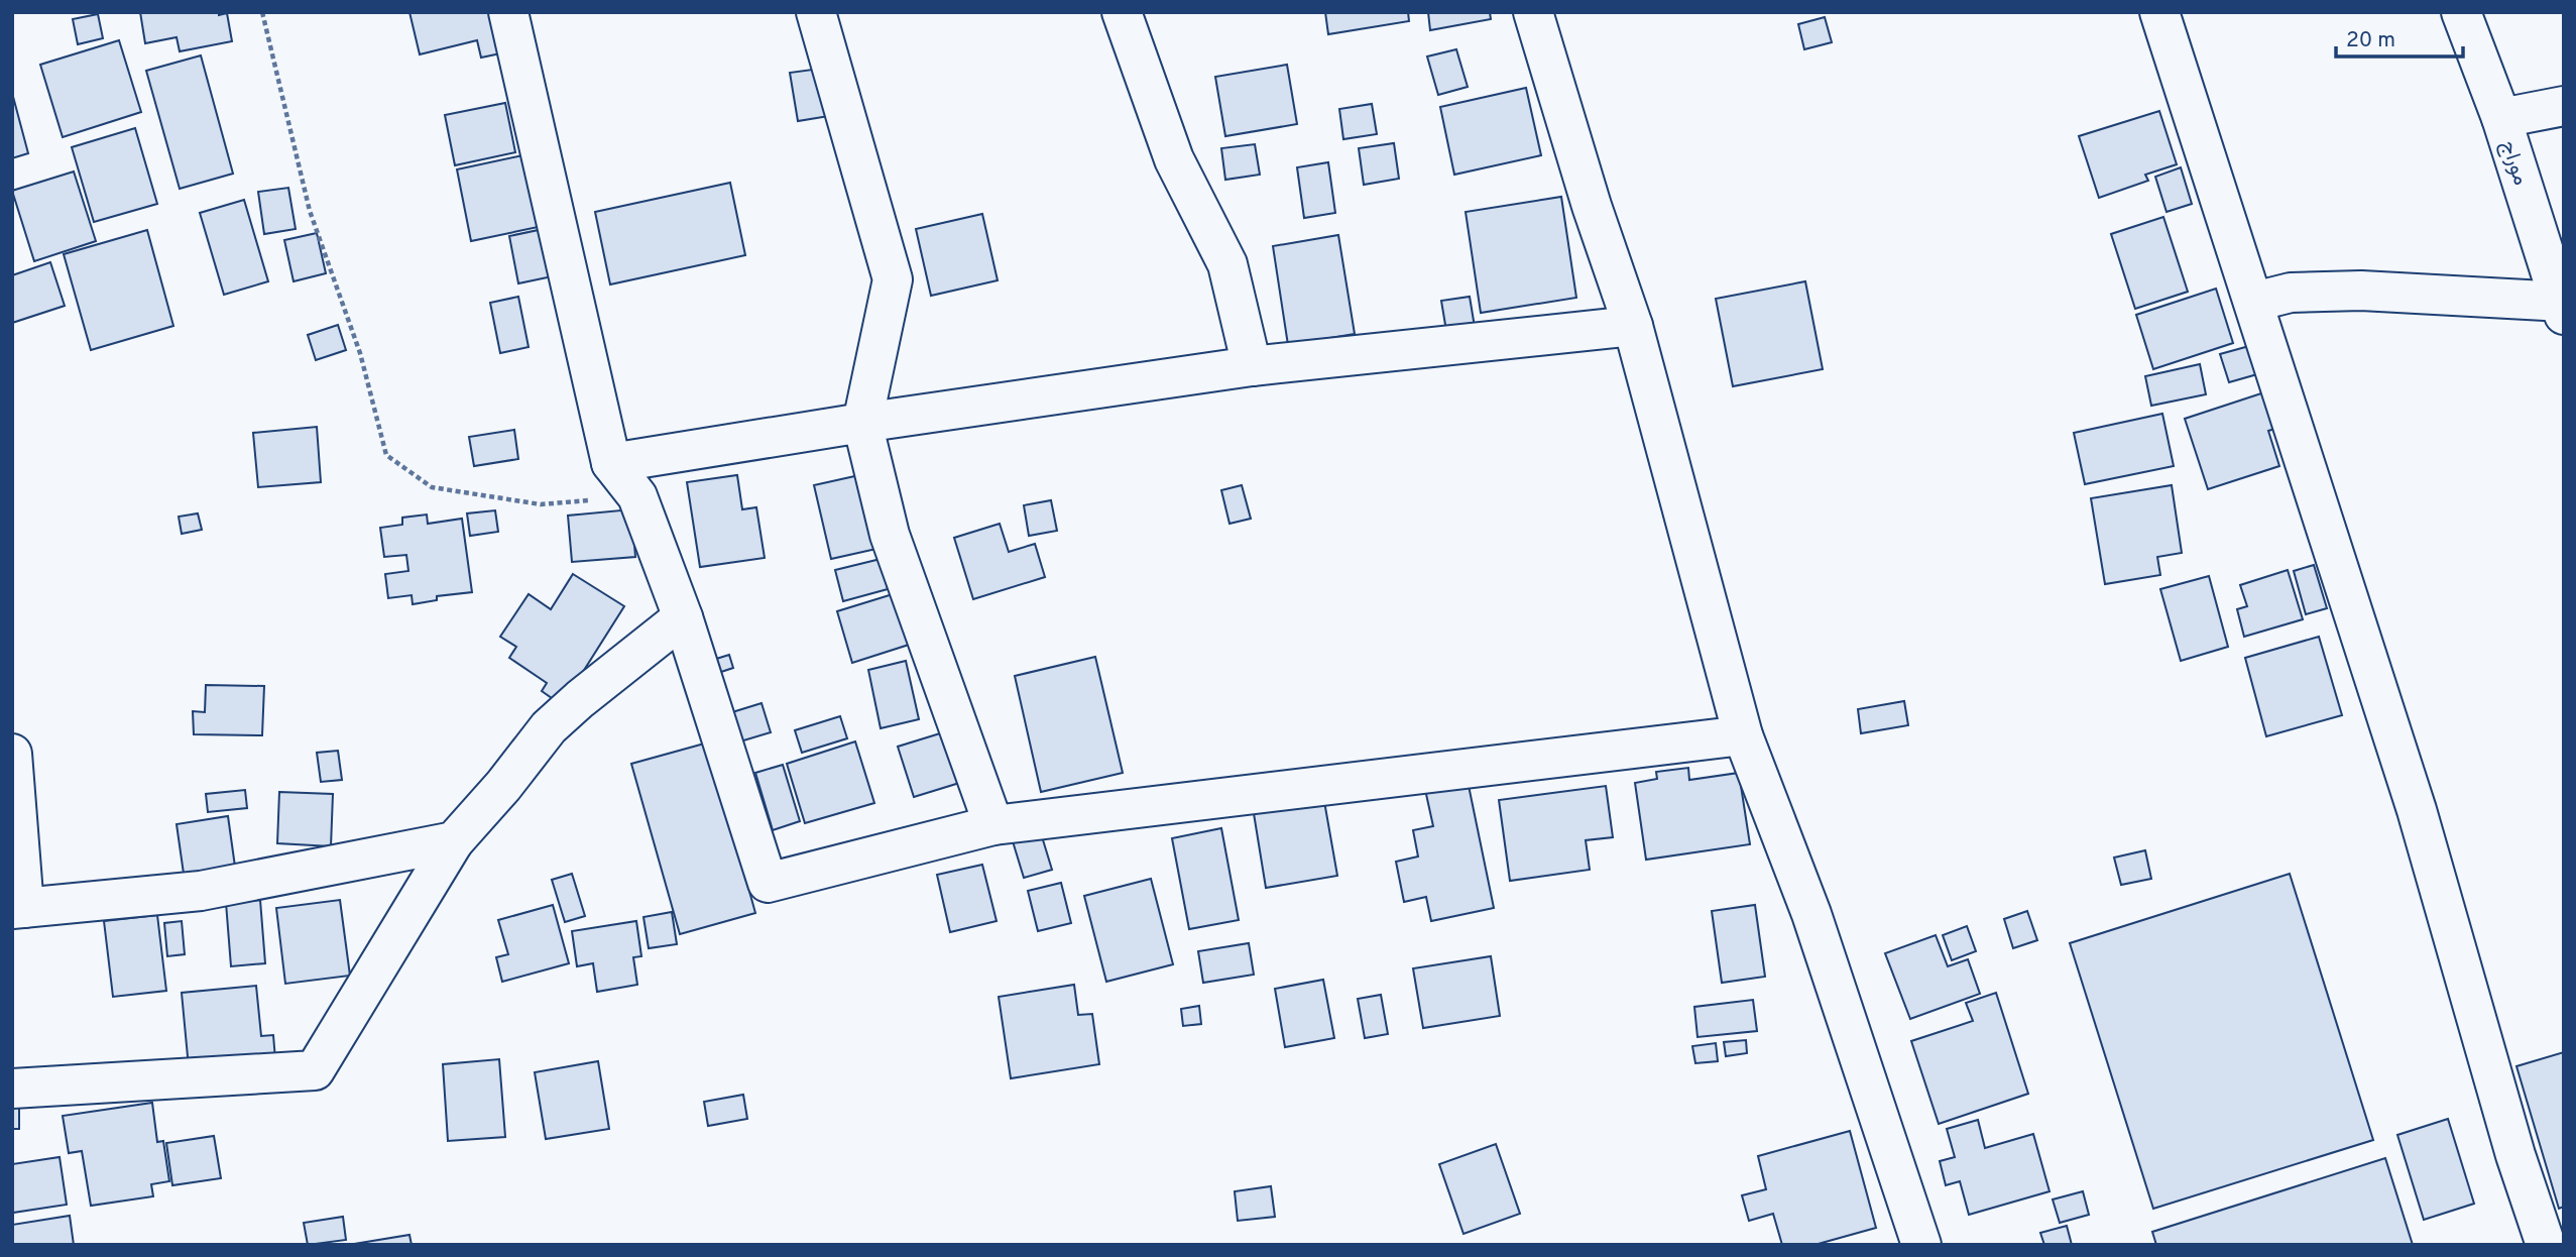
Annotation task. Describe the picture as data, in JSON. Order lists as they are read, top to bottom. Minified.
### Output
{"streets":{"street":["موراج"]},"scale_bar":"20 m"}
